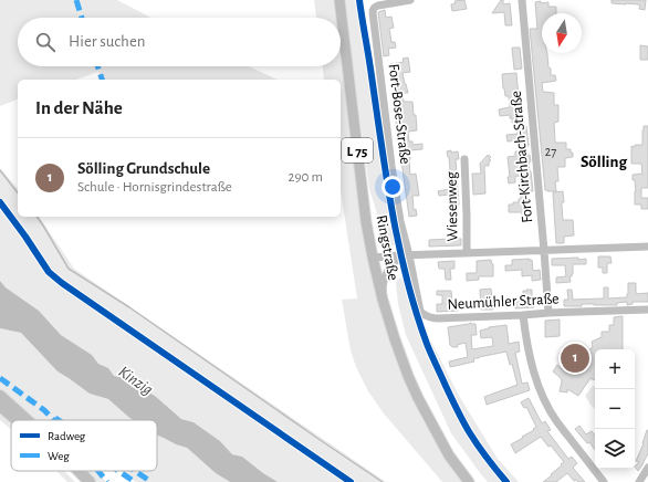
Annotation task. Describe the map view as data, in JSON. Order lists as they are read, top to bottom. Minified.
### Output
{"streets":{"main road":["L 75","Ringstraße"],"street":["Fort-Bose-Straße","Fort-Kirchbach-Straße","Wiesenweg","Neumühler Straße"]},"crossings":[["Fort-Bose-Straße","Neumühler Straße"],["Fort-Kirchbach-Straße","Neumühler Straße"]],"districts":["Sölling"],"water":["Kinzig"],"house_numbers":["27"],"legend":["Radweg","Weg"],"north":"bottom","page":{"search":"Hier suchen","heading":"In der Nähe","list":[{"mark":"1","name":"Sölling Grundschule","note":"Schule · Hornisgrindestraße","value":"290 m"}],"pins":"1","map_buttons":["+","−"]}}
